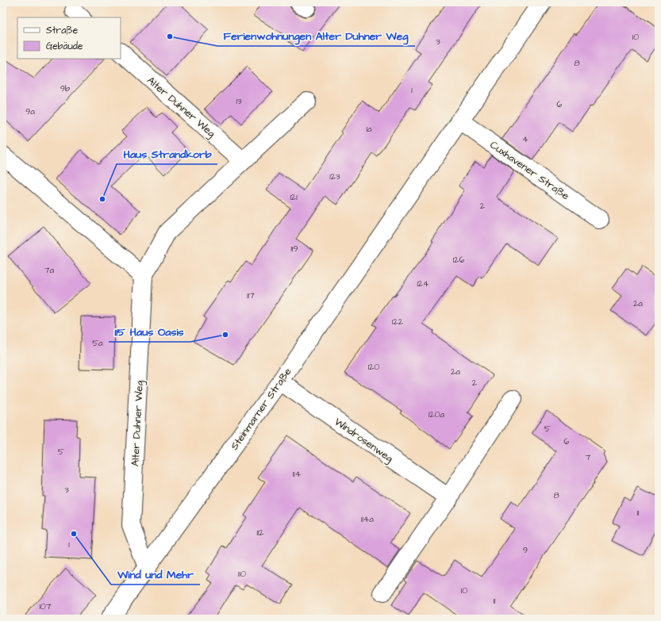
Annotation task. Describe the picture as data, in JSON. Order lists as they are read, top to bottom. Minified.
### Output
{"streets":{"street":["Alter Duhner Weg","Cuxhavener Straße","Steinmarner Straße","Windrosenweg"]},"crossings":[["Alter Duhner Weg","Steinmarner Straße"],["Cuxhavener Straße","Steinmarner Straße"],["Steinmarner Straße","Windrosenweg"]],"places":["Ferienwohnungen Alter Duhner Weg","Haus Strandkorb","115 Haus Oasis","Wind und Mehr"],"house_numbers":["10","3","8","9b","1","13","6","9a","1a","4","123","121","2","119","126","7a","124","117","2a","122","5a","120","2a","2","120a","5","6","5","7","114","3","8","11","114a","112","1","9","110","10","11","107"],"legend":["Straße","Gebäude"]}
